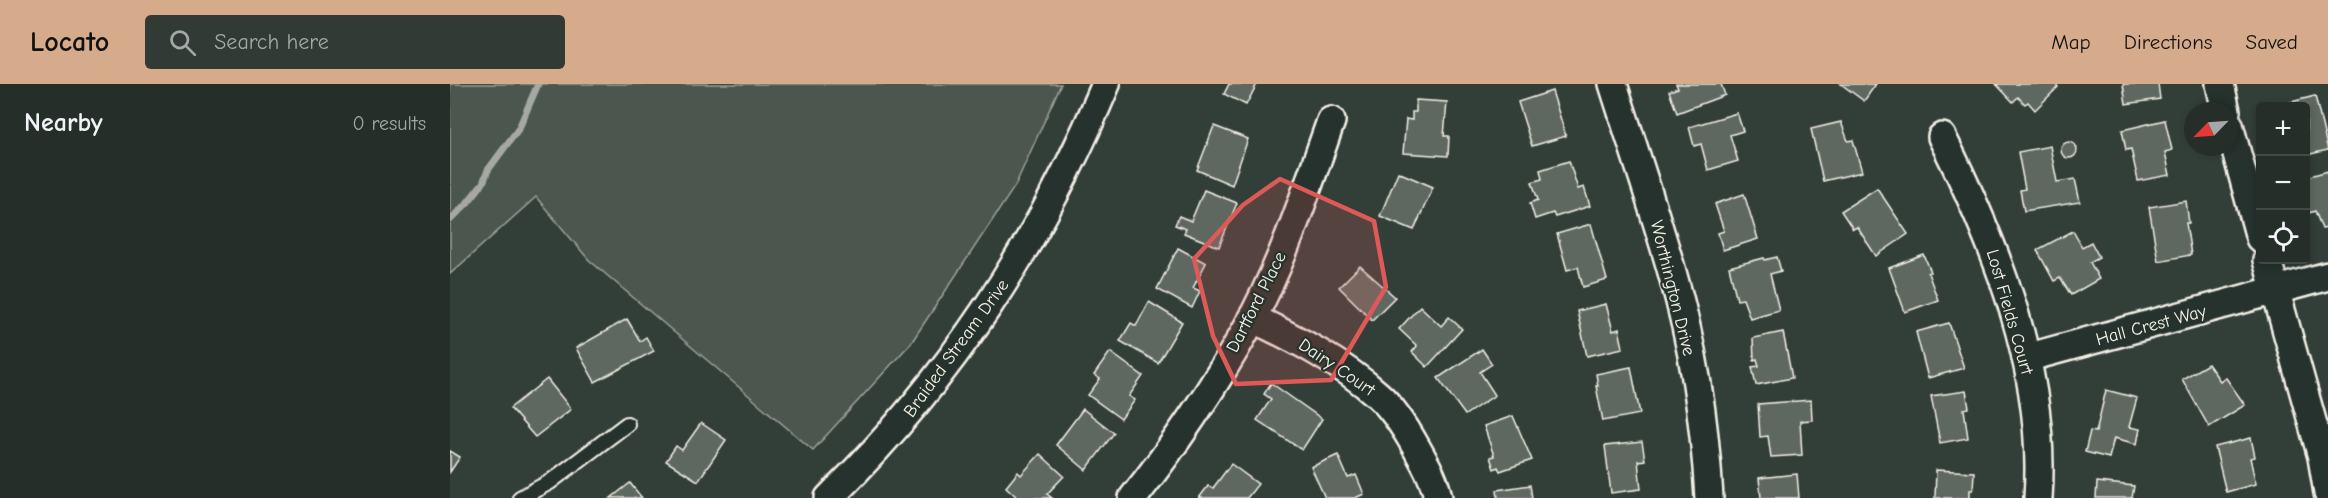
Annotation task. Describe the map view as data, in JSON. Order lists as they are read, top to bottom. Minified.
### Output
{"streets":{"street":["Worthington Drive","Dartford Place","Lost Fields Court","Hall Crest Way","Braided Stream Drive","Dairy Court"]},"crossings":[["Dartford Place","Dairy Court"],["Lost Fields Court","Hall Crest Way"]],"north":"bottom left","page":{"header":"Locato","search":"Search here","nav":["Map","Directions","Saved"],"heading":["Nearby","0 results"],"map_buttons":["+","−"]}}
